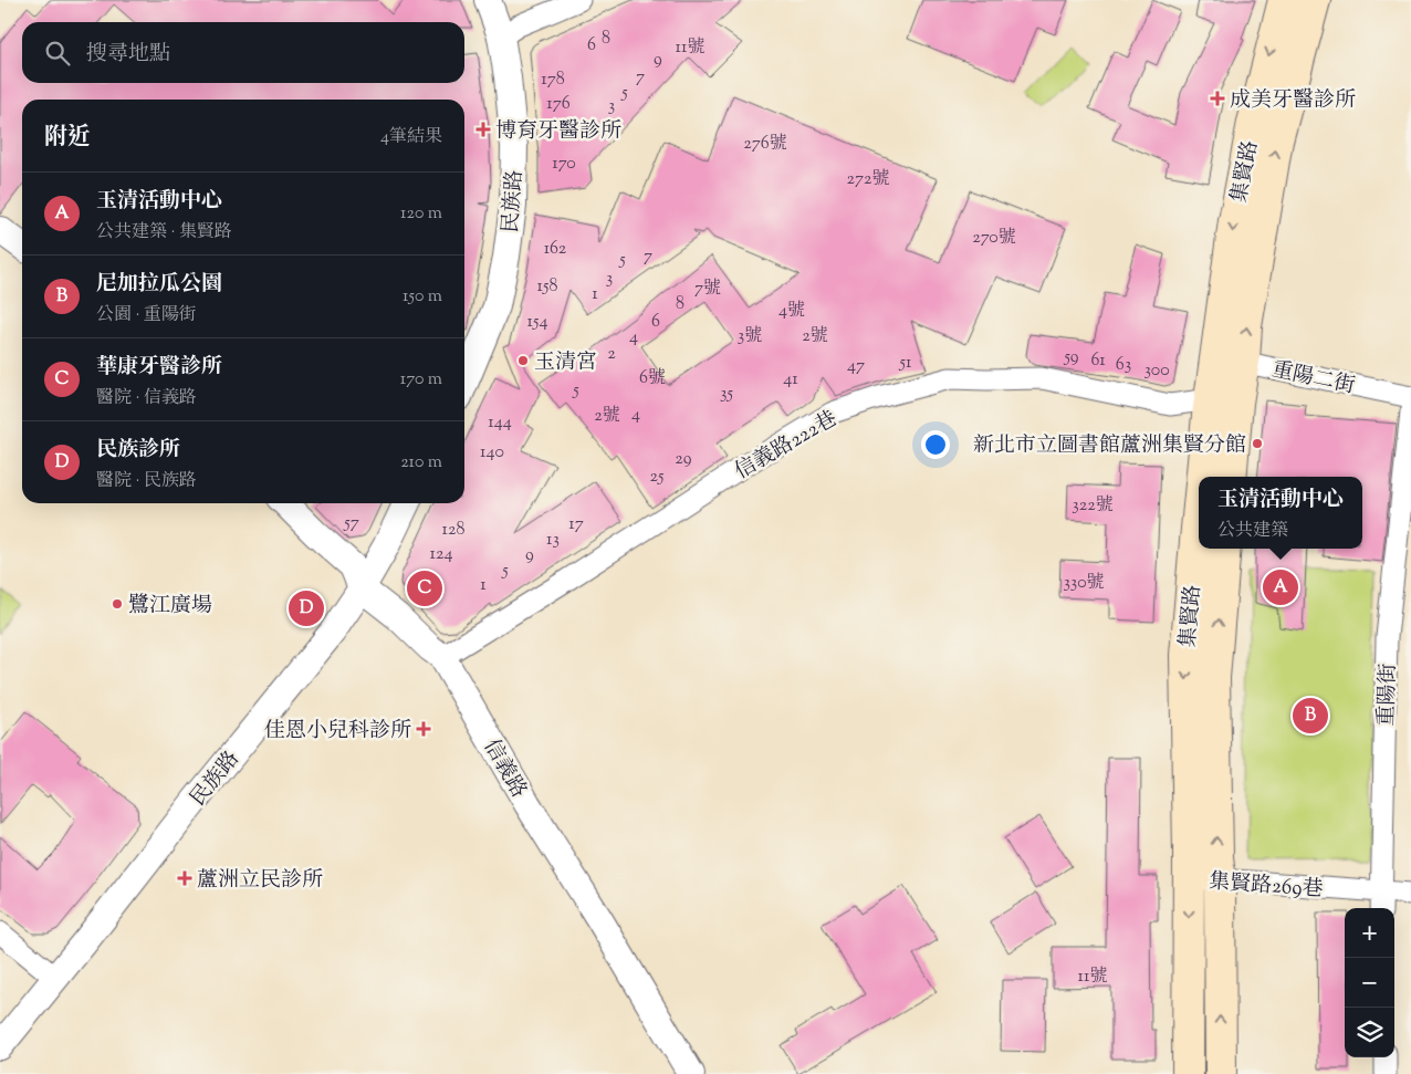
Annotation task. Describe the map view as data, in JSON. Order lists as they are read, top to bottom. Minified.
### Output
{"streets":{"main road":["集賢路"],"street":["民族路","重陽二街","信義路222巷","重陽街","信義路","集賢路269巷"]},"crossings":[["集賢路","重陽二街"],["集賢路","信義路222巷"],["集賢路","集賢路269巷"],["民族路","信義路"],["信義路222巷","信義路"],["重陽街","集賢路269巷"]],"places":{"health":["成美牙醫診所","博育牙醫診所","佳恩小兒科診所","蘆洲立民診所"],"other":["玉清宮","新北市立圖書館蘆洲集賢分館","鷺江廣場"]},"house_numbers":["8","6","11號","9","7","178","5","176","3","276號","170","272號","270號","162","7","5","3","158","7號","1","8","4號","154","6","3號","2號","4","2","59","61","51","63","47","300","6號","41","5","35","4","2號","144","140","29","25","322號","57","17","128","13","124","9","5","330號","1","11號"],"page":{"search":"搜尋地點","heading":["附近","4筆結果"],"list":[{"mark":"A","name":"玉清活動中心","note":"公共建築 · 集賢路","value":"120 m"},{"mark":"B","name":"尼加拉瓜公園","note":"公園 · 重陽街","value":"150 m"},{"mark":"C","name":"華康牙醫診所","note":"醫院 · 信義路","value":"170 m"},{"mark":"D","name":"民族診所","note":"醫院 · 民族路","value":"210 m"}],"popup":["玉清活動中心","公共建築"],"pins":["A","C","D","B"],"map_buttons":["+","−"]}}
